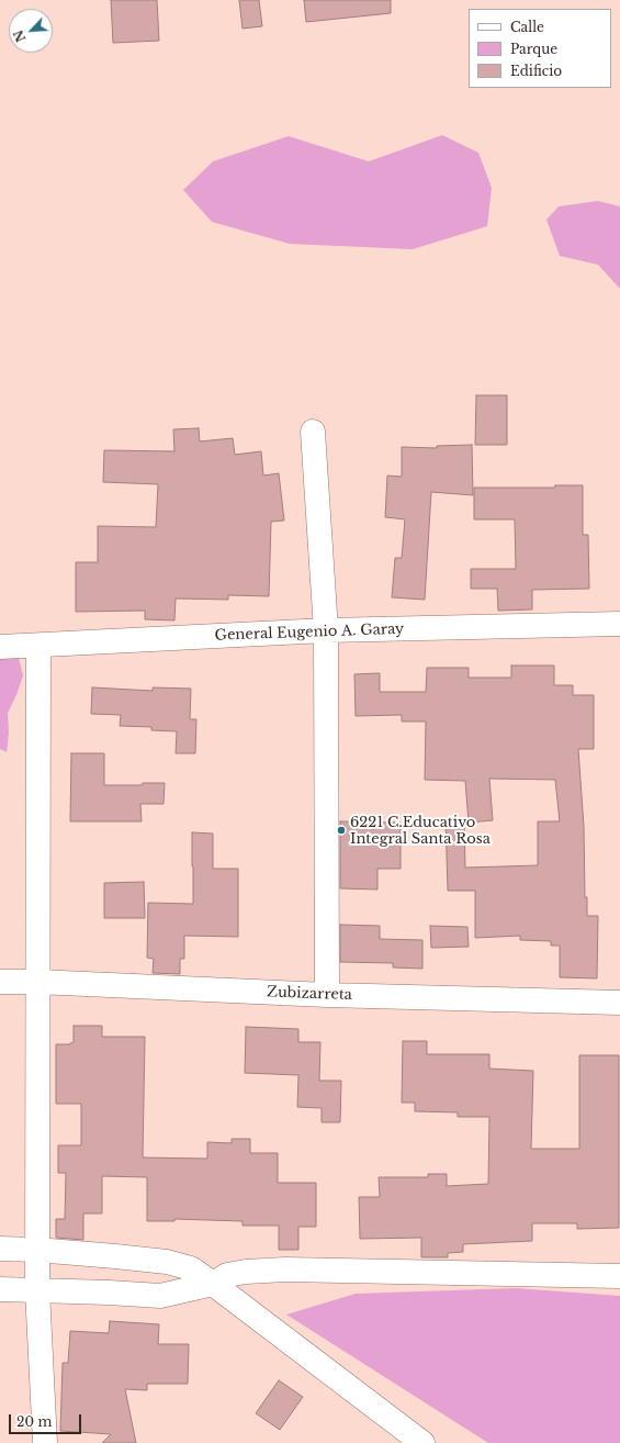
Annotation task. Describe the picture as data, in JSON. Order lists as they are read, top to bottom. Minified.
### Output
{"streets":{"street":["General Eugenio A. Garay","Zubizarreta"]},"places":["6221 C.Educativo Integral Santa Rosa"],"legend":["Calle","Parque","Edificio"],"scale_bar":"20 m","north":"bottom left"}
